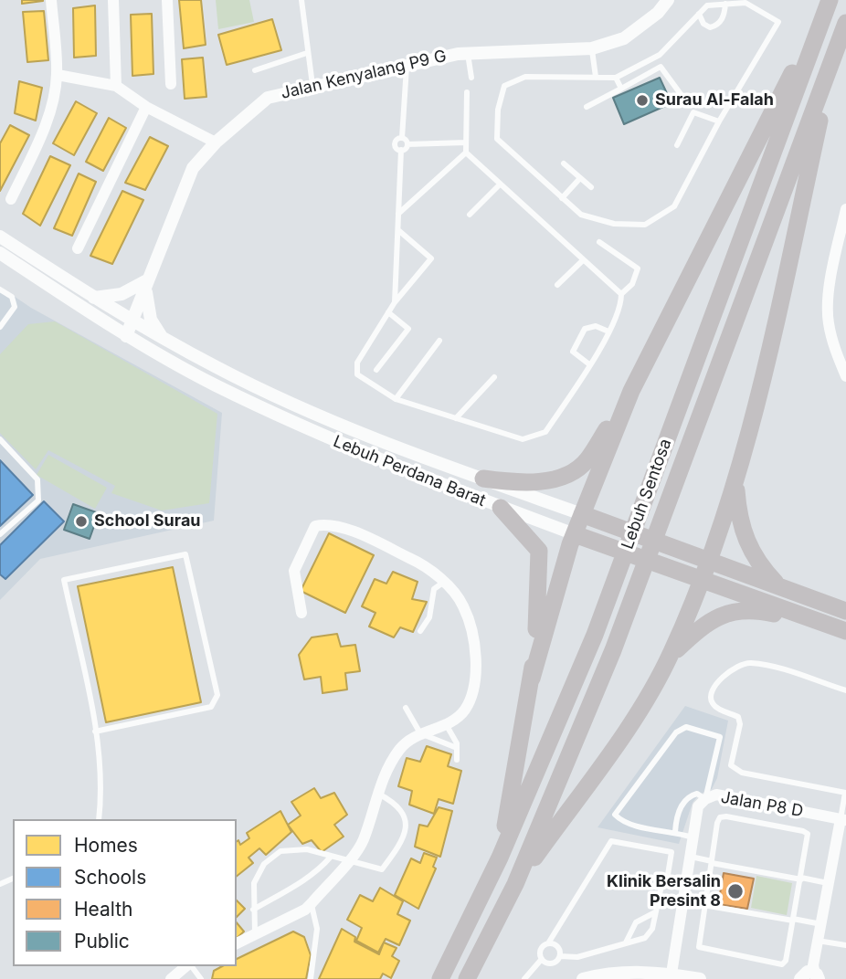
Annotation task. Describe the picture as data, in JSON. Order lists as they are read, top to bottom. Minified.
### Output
{"streets":{"main road":["Lebuh Perdana Barat","Lebuh Sentosa"],"street":["Jalan Kenyalang P9 G","Jalan P8 D"]},"crossings":[["Jalan Kenyalang P9 G","Lebuh Perdana Barat"]],"places":["Surau Al-Falah","School Surau","Klinik Bersalin Presint 8"],"legend":["Homes","Schools","Health","Public"]}
